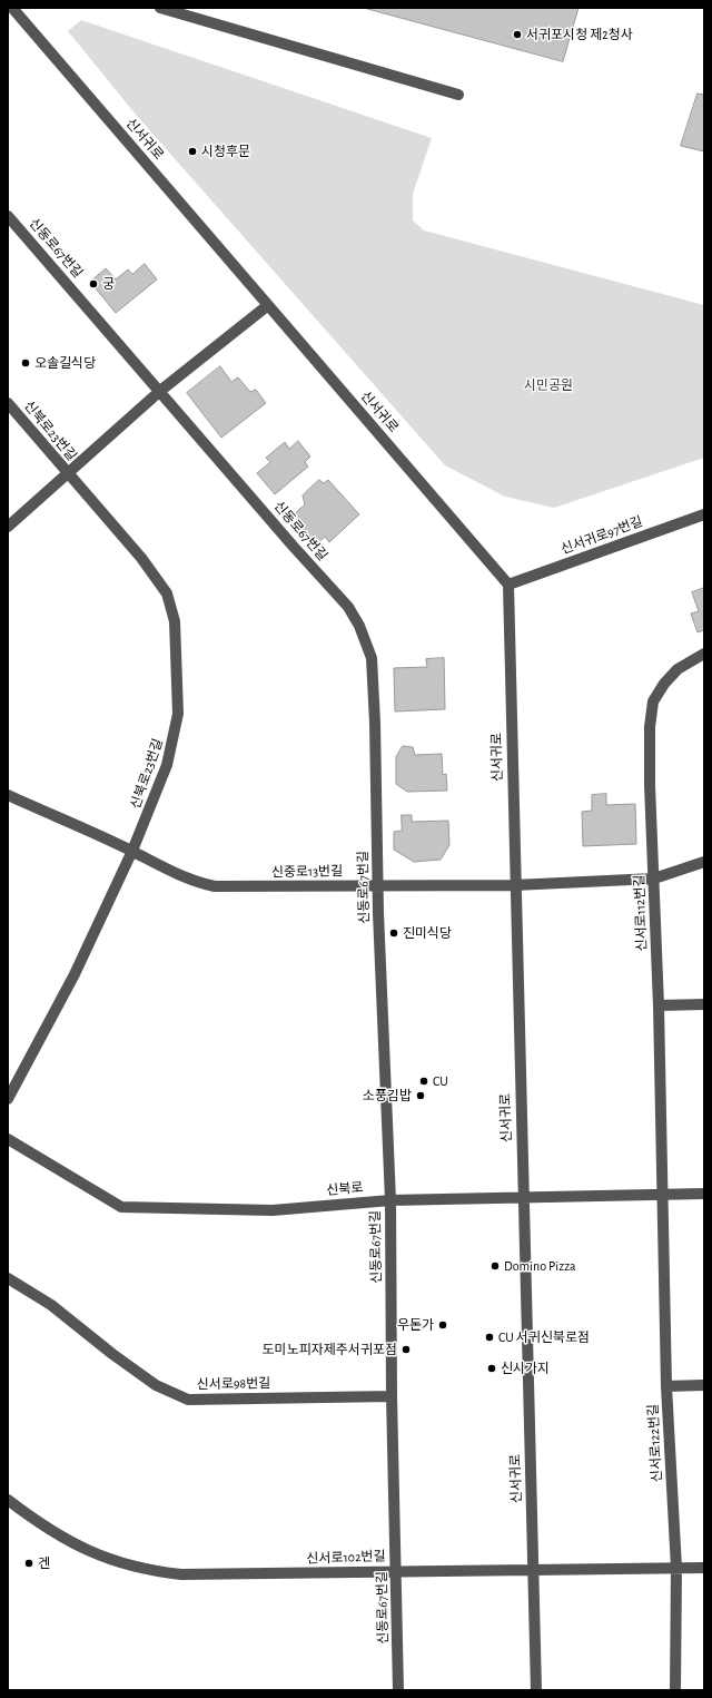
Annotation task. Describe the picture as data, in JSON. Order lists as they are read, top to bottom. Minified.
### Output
{"streets":{"street":["신서귀로","신동로67번길","신북로23번길","신서귀로97번길","신중로13번길","신서로112번길","신북로","신서로98번길","신서로122번길","신서로102번길"]},"crossings":[["신서귀로","신서귀로97번길"],["신서귀로","신중로13번길"],["신서귀로","신북로"],["신서귀로","신서로102번길"],["신동로67번길","신중로13번길"],["신동로67번길","신북로"],["신동로67번길","신서로98번길"],["신동로67번길","신서로102번길"],["신북로23번길","신중로13번길"],["신중로13번길","신서로112번길"],["신서로112번길","신북로"],["신서로112번길","신서로122번길"],["신북로","신서로122번길"],["신서로122번길","신서로102번길"]],"parks":["시민공원"],"places":["서귀포시청 제2청사","시청후문","궁","오솔길식당","진미식당","CU","소풍김밥","Domino Pizza","우돈가","CU 서귀신북로점","도미노피자제주서귀포점","신시가지","겐"]}
